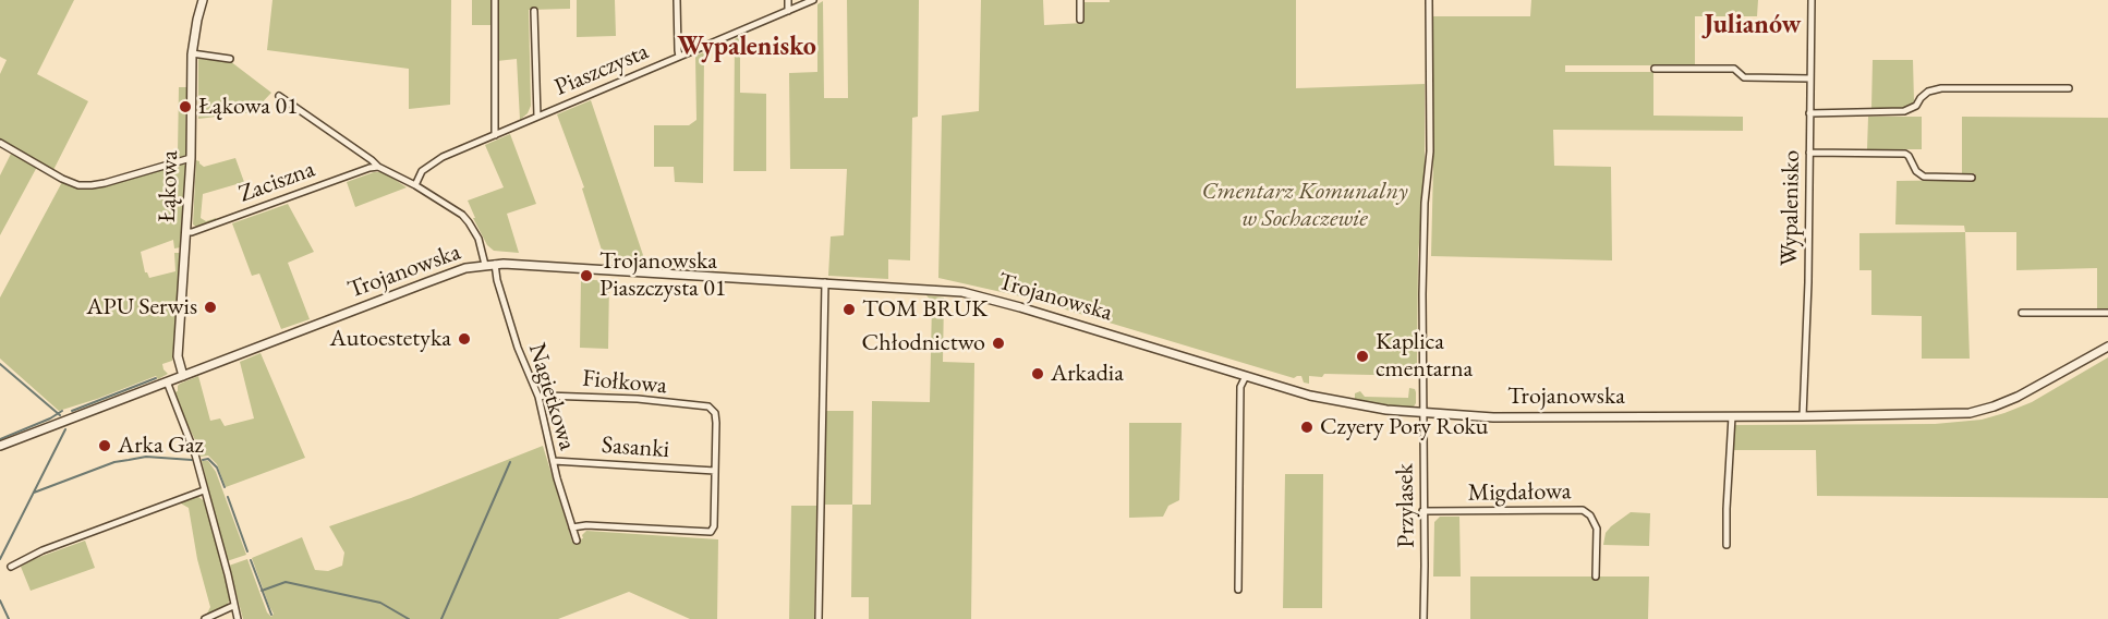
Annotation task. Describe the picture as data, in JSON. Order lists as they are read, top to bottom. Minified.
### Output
{"streets":{"street":["Piaszczysta","Zaciszna","Łąkowa","Wypalenisko","Trojanowska","Fiołkowa","Nagietkowa","Sasanki","Migdałowa","Przylasek"]},"crossings":[["Zaciszna","Łąkowa"],["Łąkowa","Trojanowska"],["Wypalenisko","Trojanowska"],["Trojanowska","Nagietkowa"],["Trojanowska","Przylasek"],["Fiołkowa","Nagietkowa"],["Fiołkowa","Sasanki"],["Nagietkowa","Sasanki"],["Migdałowa","Przylasek"]],"districts":["Julianów","Wypalenisko"],"parks":["Cmentarz Komunalny w Sochaczewie"],"places":["Łąkowa 01","Trojanowska Piaszczysta 01","APU Serwis","TOM BRUK","Autoestetyka","Chłodnictwo","Kaplica cmentarna","Arkadia","Czyery Pory Roku","Arka Gaz"]}
